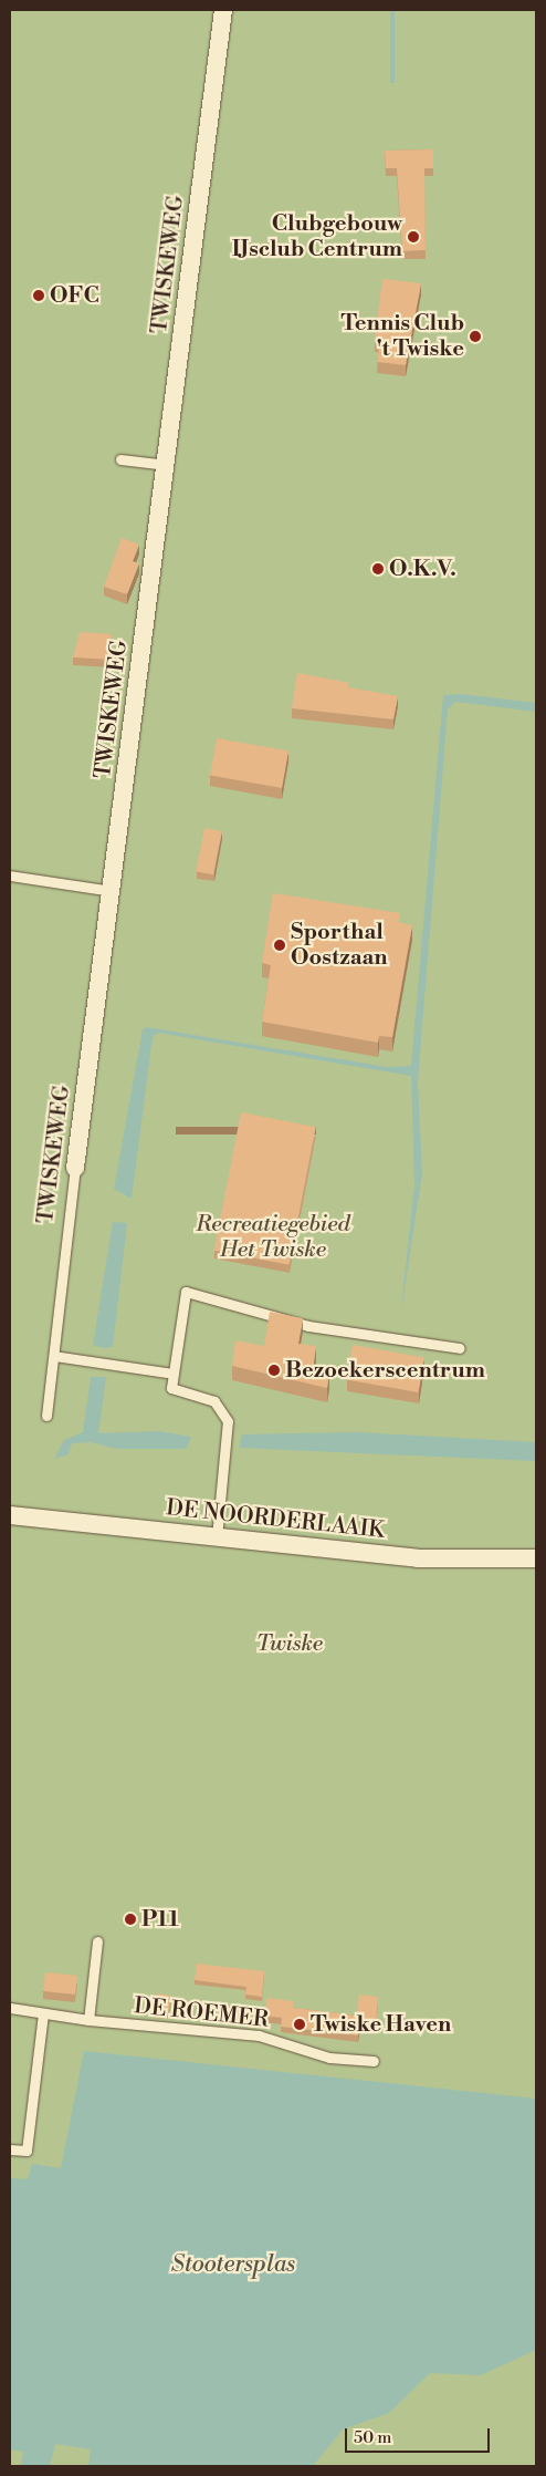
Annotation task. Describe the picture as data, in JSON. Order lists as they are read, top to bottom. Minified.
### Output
{"streets":{"street":["TWISKEWEG","DE NOORDERLAAIK"],"lane":["DE ROEMER"]},"water":["Stootersplas"],"parks":["Recreatiegebied Het Twiske","Twiske"],"places":["Clubgebouw IJsclub Centrum","OFC","Tennis Club 't Twiske","O.K.V.","Sporthal Oostzaan","Bezoekerscentrum","P11","Twiske Haven"],"scale_bar":"50 m"}
